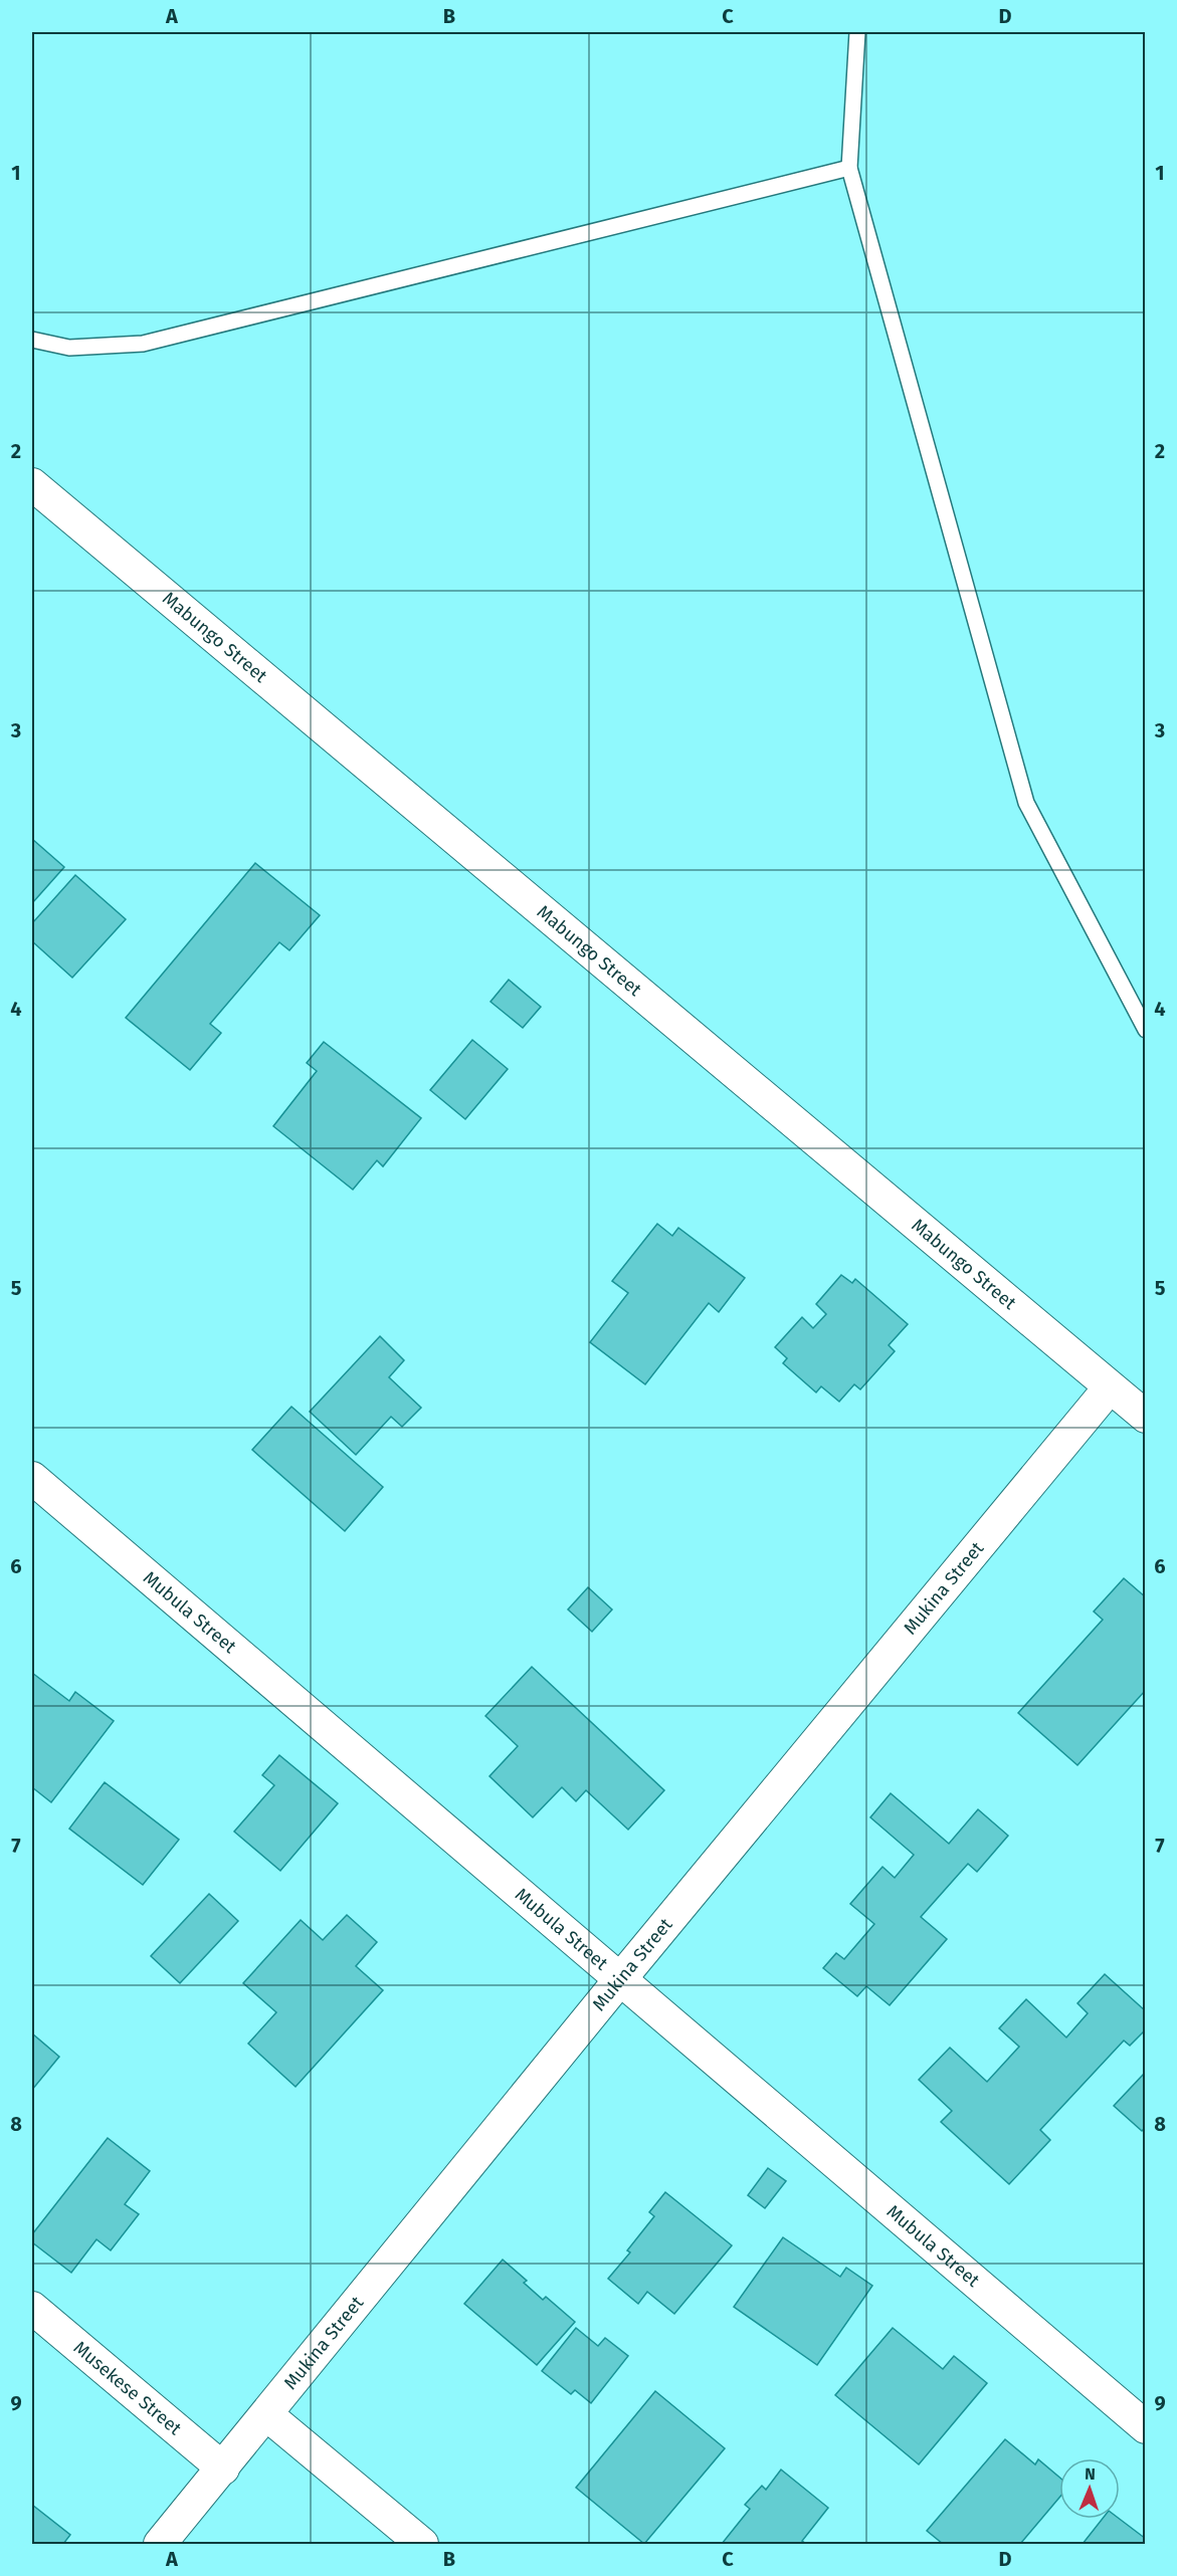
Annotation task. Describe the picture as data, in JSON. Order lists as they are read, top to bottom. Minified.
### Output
{"streets":{"street":["Mabungo Street","Mukina Street","Mubula Street","Musekese Street"]},"crossings":[["Mabungo Street","Mukina Street"],["Mukina Street","Mubula Street"],["Mukina Street","Musekese Street"]],"north":"top","grid":{"columns":["A","B","C","D"],"rows":["1","2","3","4","5","6","7","8","9"]}}
